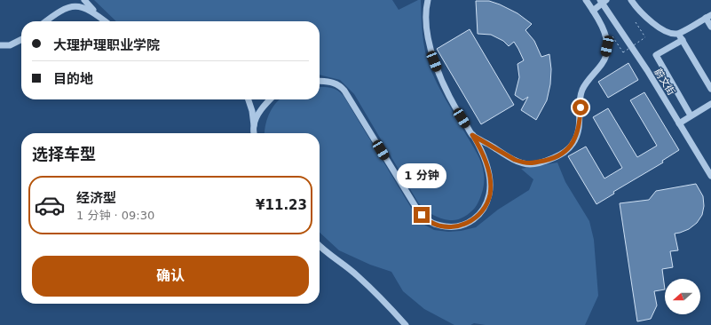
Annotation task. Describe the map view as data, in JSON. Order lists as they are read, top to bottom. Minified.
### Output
{"streets":{"street":["蔚文街"]},"north":"left","page":{"banner":["大理护理职业学院","目的地"],"heading":"选择车型","bubble":"1 分钟","list":[{"name":"经济型","note":"1 分钟 · 09:30","value":"¥11.23"}],"buttons":"确认"}}
